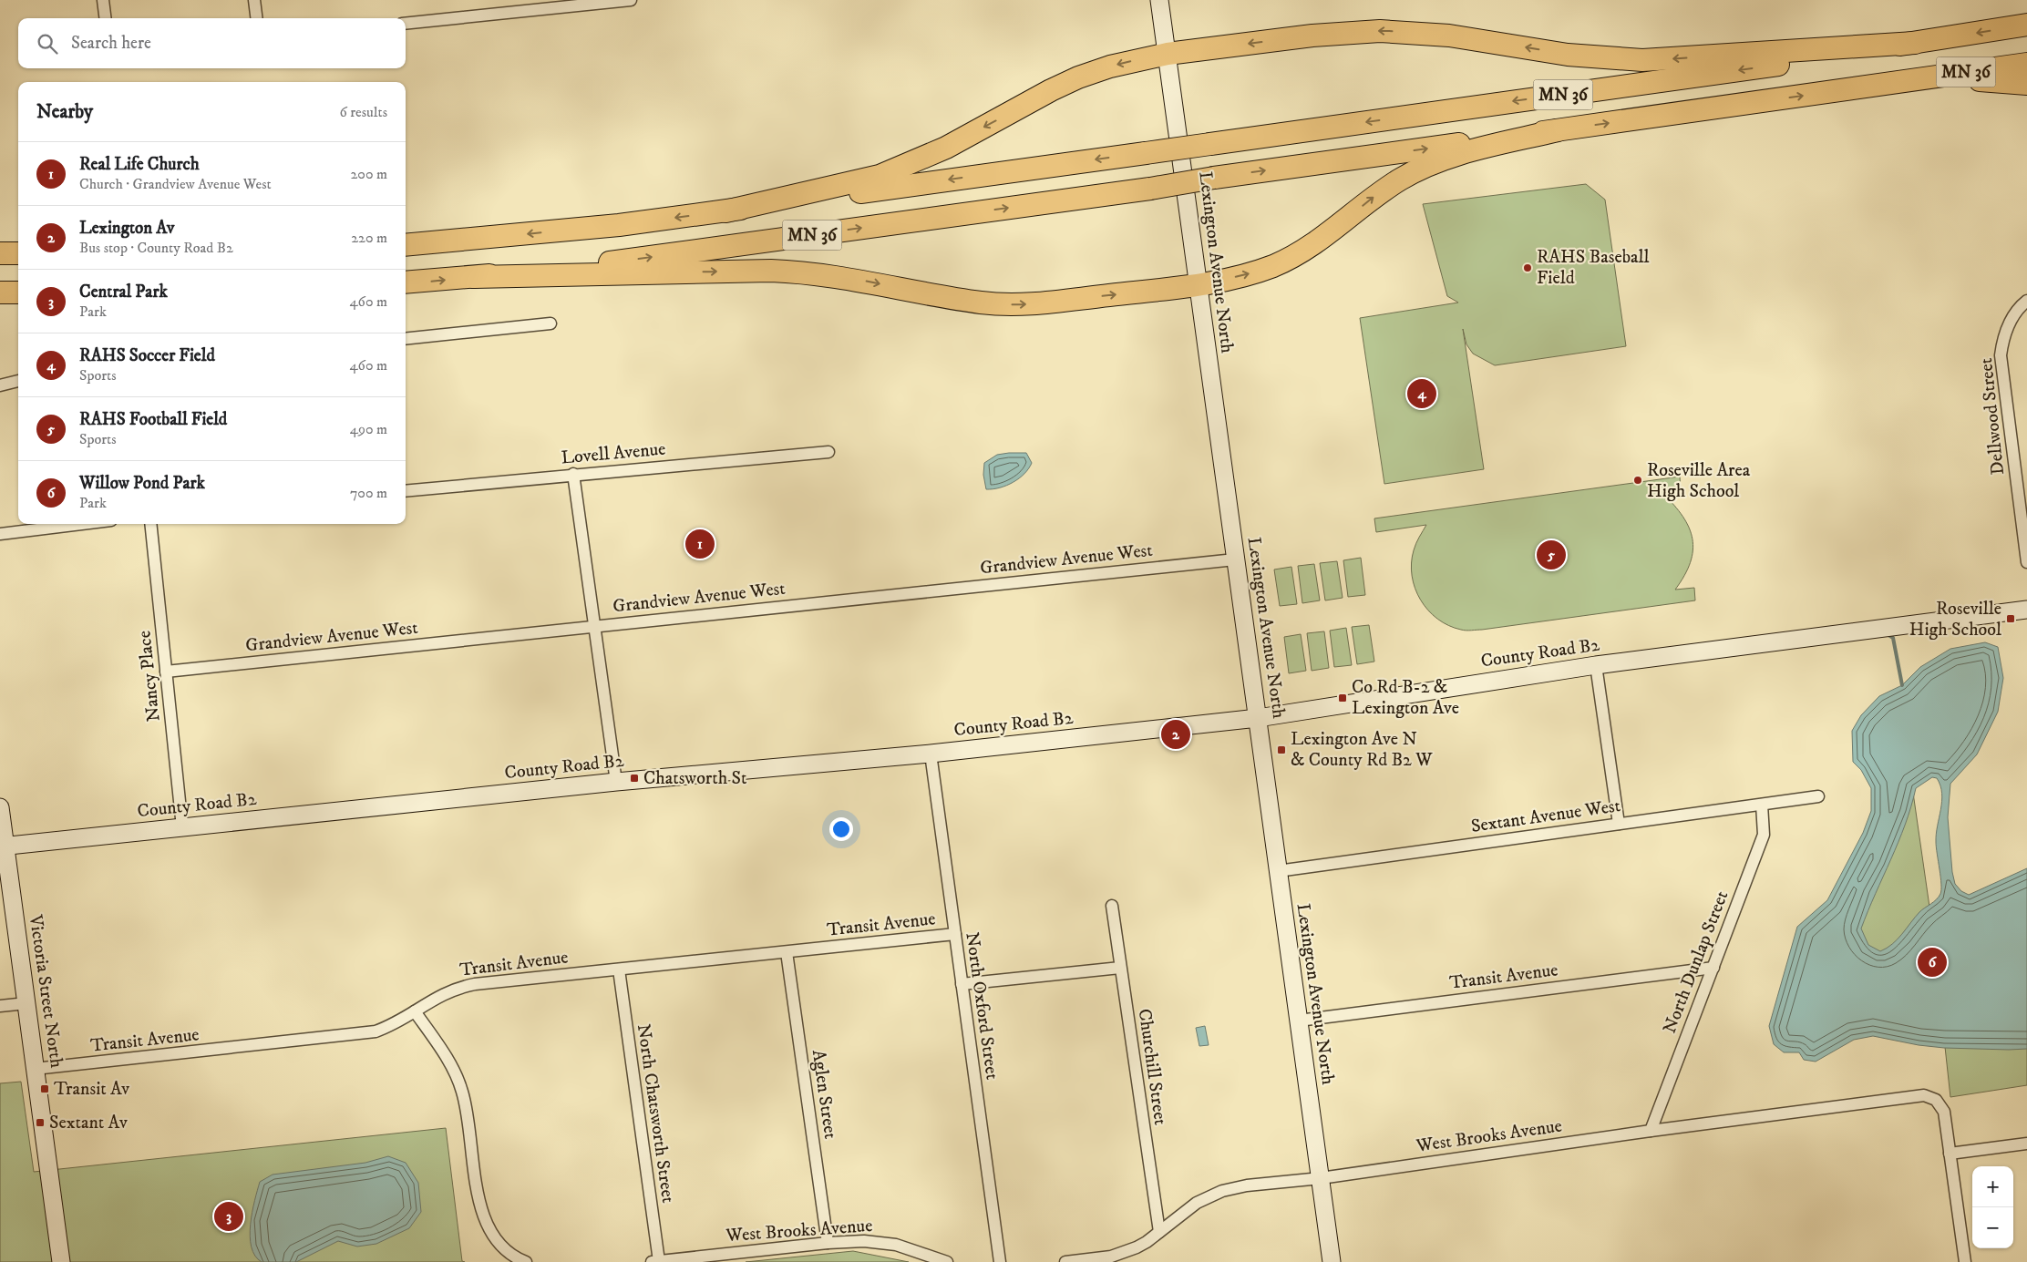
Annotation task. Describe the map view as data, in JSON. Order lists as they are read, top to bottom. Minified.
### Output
{"streets":{"highway":["MN 36"],"street":["Lexington Avenue North","Dellwood Street","Lovell Avenue","Grandview Avenue West","County Road B2","Nancy Place","Sextant Avenue West","Transit Avenue","North Dunlap Street","Victoria Street North","North Oxford Street","Churchill Street","Aglen Street","North Chatsworth Street","West Brooks Avenue"]},"crossings":[["Lexington Avenue North","Grandview Avenue West"],["Lexington Avenue North","County Road B2"],["Lexington Avenue North","Sextant Avenue West"],["Lexington Avenue North","Transit Avenue"],["Lexington Avenue North","West Brooks Avenue"],["Grandview Avenue West","Nancy Place"],["County Road B2","Nancy Place"],["County Road B2","Victoria Street North"],["County Road B2","North Oxford Street"],["Sextant Avenue West","North Dunlap Street"],["Transit Avenue","North Dunlap Street"],["Transit Avenue","Victoria Street North"],["Transit Avenue","North Oxford Street"],["Transit Avenue","Aglen Street"],["Transit Avenue","North Chatsworth Street"],["North Dunlap Street","West Brooks Avenue"],["Churchill Street","West Brooks Avenue"],["Aglen Street","West Brooks Avenue"],["North Chatsworth Street","West Brooks Avenue"]],"places":{"other":["RAHS Baseball Field","Roseville Area High School"],"transit":["Roseville High School","Co Rd B-2 & Lexington Ave","Lexington Ave N & County Rd B2 W","Chatsworth St","Transit Av","Sextant Av"]},"page":{"search":"Search here","heading":["Nearby","6 results"],"list":[{"mark":"1","name":"Real Life Church","note":"Church · Grandview Avenue West","value":"200 m"},{"mark":"2","name":"Lexington Av","note":"Bus stop · County Road B2","value":"220 m"},{"mark":"3","name":"Central Park","note":"Park","value":"460 m"},{"mark":"4","name":"RAHS Soccer Field","note":"Sports","value":"460 m"},{"mark":"5","name":"RAHS Football Field","note":"Sports","value":"490 m"},{"mark":"6","name":"Willow Pond Park","note":"Park","value":"700 m"}],"pins":["4","1","5","2","6","3"],"map_buttons":["+","−"]}}
